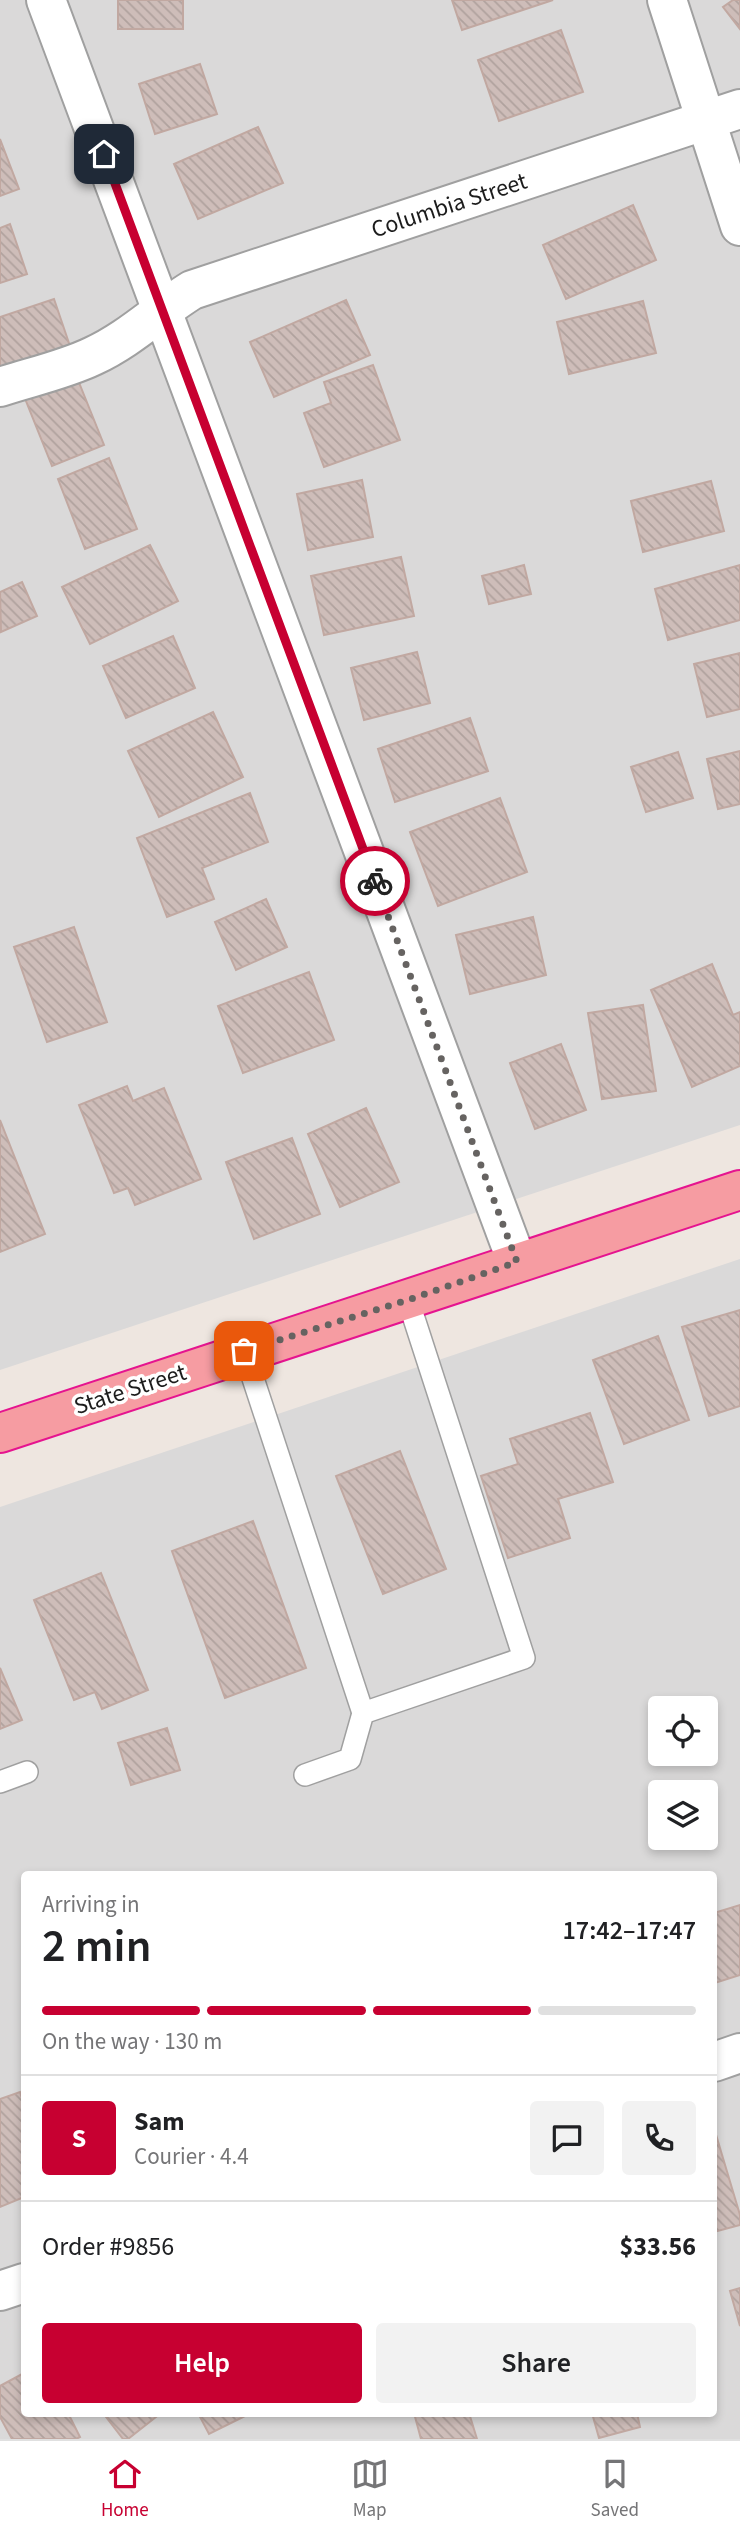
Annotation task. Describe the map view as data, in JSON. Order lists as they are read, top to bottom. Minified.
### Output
{"streets":{"highway":["State Street"],"street":["Columbia Street"]},"page":{"heading":["2 min","Arriving in","17:42–17:47"],"panel":["Sam","Courier · 4.4","Order #9856","$33.56"],"bar":"On the way · 130 m","round":"S","buttons":["Help","Share"],"tabs":["Home","Map","Saved"]}}
